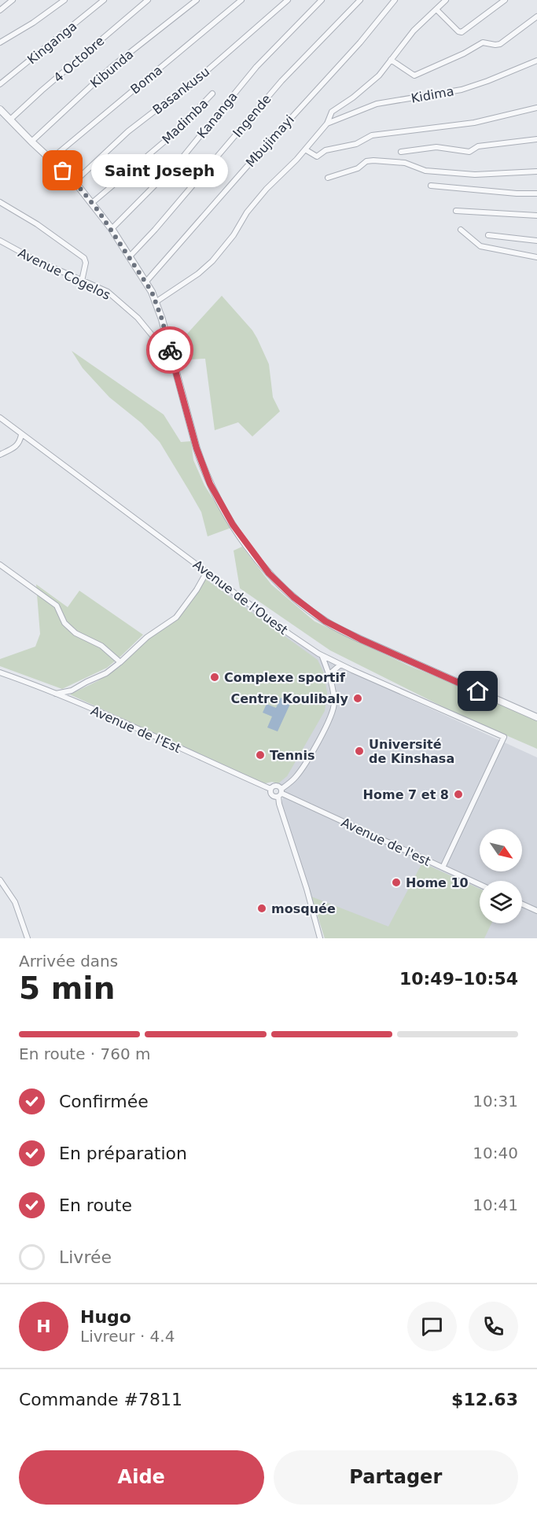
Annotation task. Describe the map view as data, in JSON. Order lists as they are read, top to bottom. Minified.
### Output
{"streets":{"street":["Kinganga","4 Octobre","Kibunda","Boma","Basankusu","Kidima","Kananga","Ingende","Madimba","Mbujimayi","Avenue Cogelos","Avenue de l'Ouest","Avenue de l'Est","Avenue de l'est"]},"crossings":[["Avenue de l'Ouest","Avenue de l'est"],["Avenue de l'Est","Avenue de l'est"]],"places":["Saint Joseph","Complexe sportif","Centre Koulibaly","Université de Kinshasa","Tennis","Home 7 et 8","Home 10","mosquée"],"north":"bottom right","page":{"bubble":"Saint Joseph","heading":["5 min","Arrivée dans","10:49–10:54"],"panel":["Hugo","Livreur · 4.4","Commande #7811","$12.63"],"bar":"En route · 760 m","list":[["Confirmée","10:31"],["En préparation","10:40"],["En route","10:41"],"Livrée"],"round":"H","buttons":["Aide","Partager"]}}
